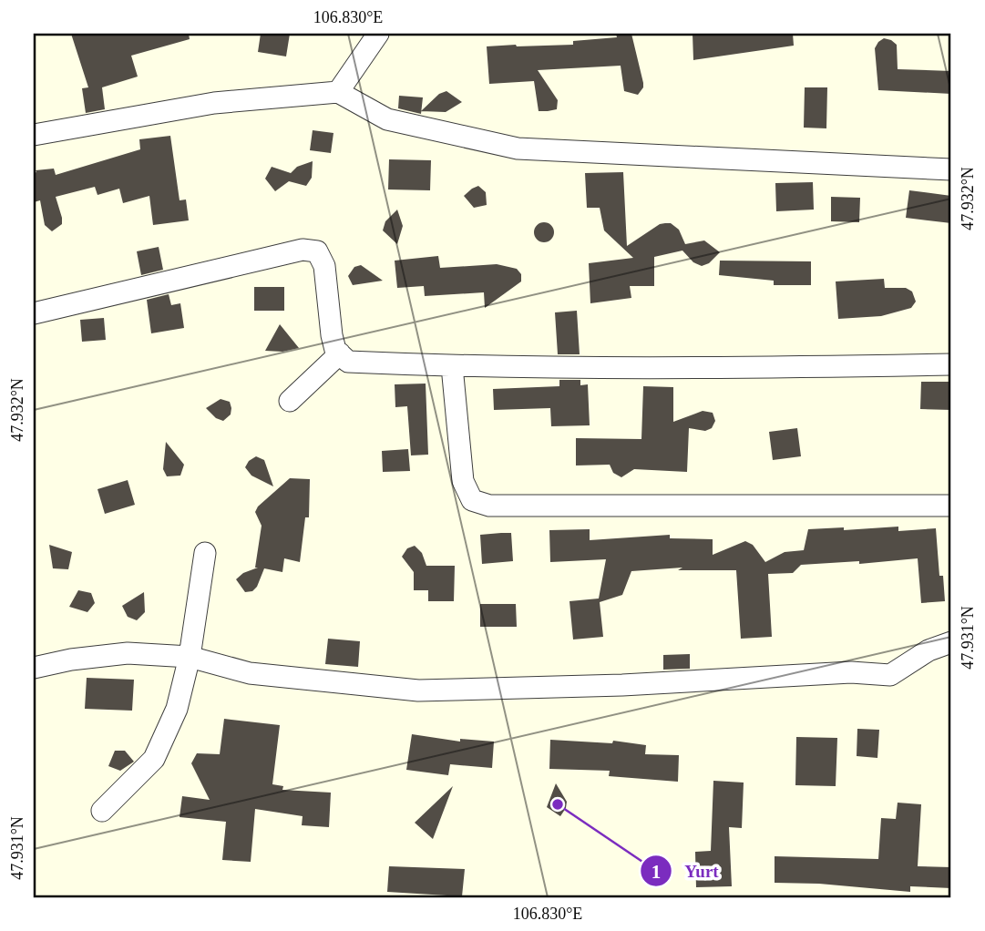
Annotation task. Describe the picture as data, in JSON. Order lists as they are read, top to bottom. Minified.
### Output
{"places":["Yurt"],"coordinates":["106.830°E","47.932°N","47.931°N"]}
